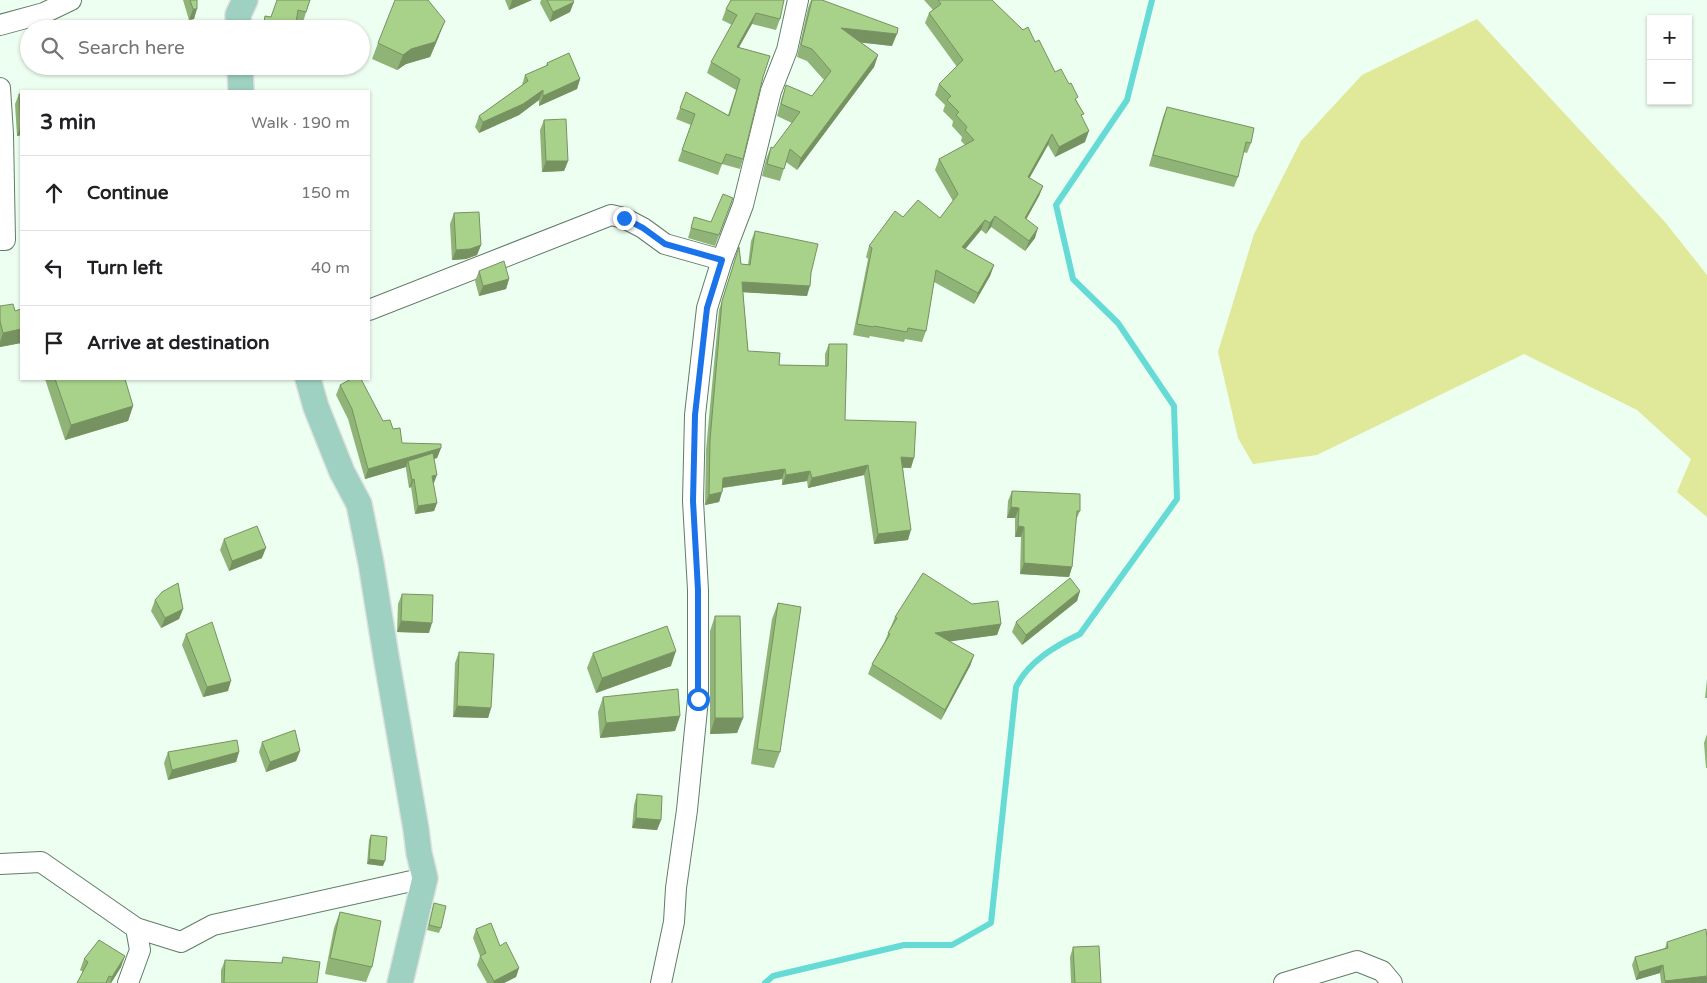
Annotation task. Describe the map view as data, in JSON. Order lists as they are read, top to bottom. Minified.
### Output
{"page":{"map_buttons":["+","−"],"search":"Search here","heading":["3 min","Walk · 190 m"],"list":[["Continue","150 m"],["Turn left","40 m"],"Arrive at destination"]}}
